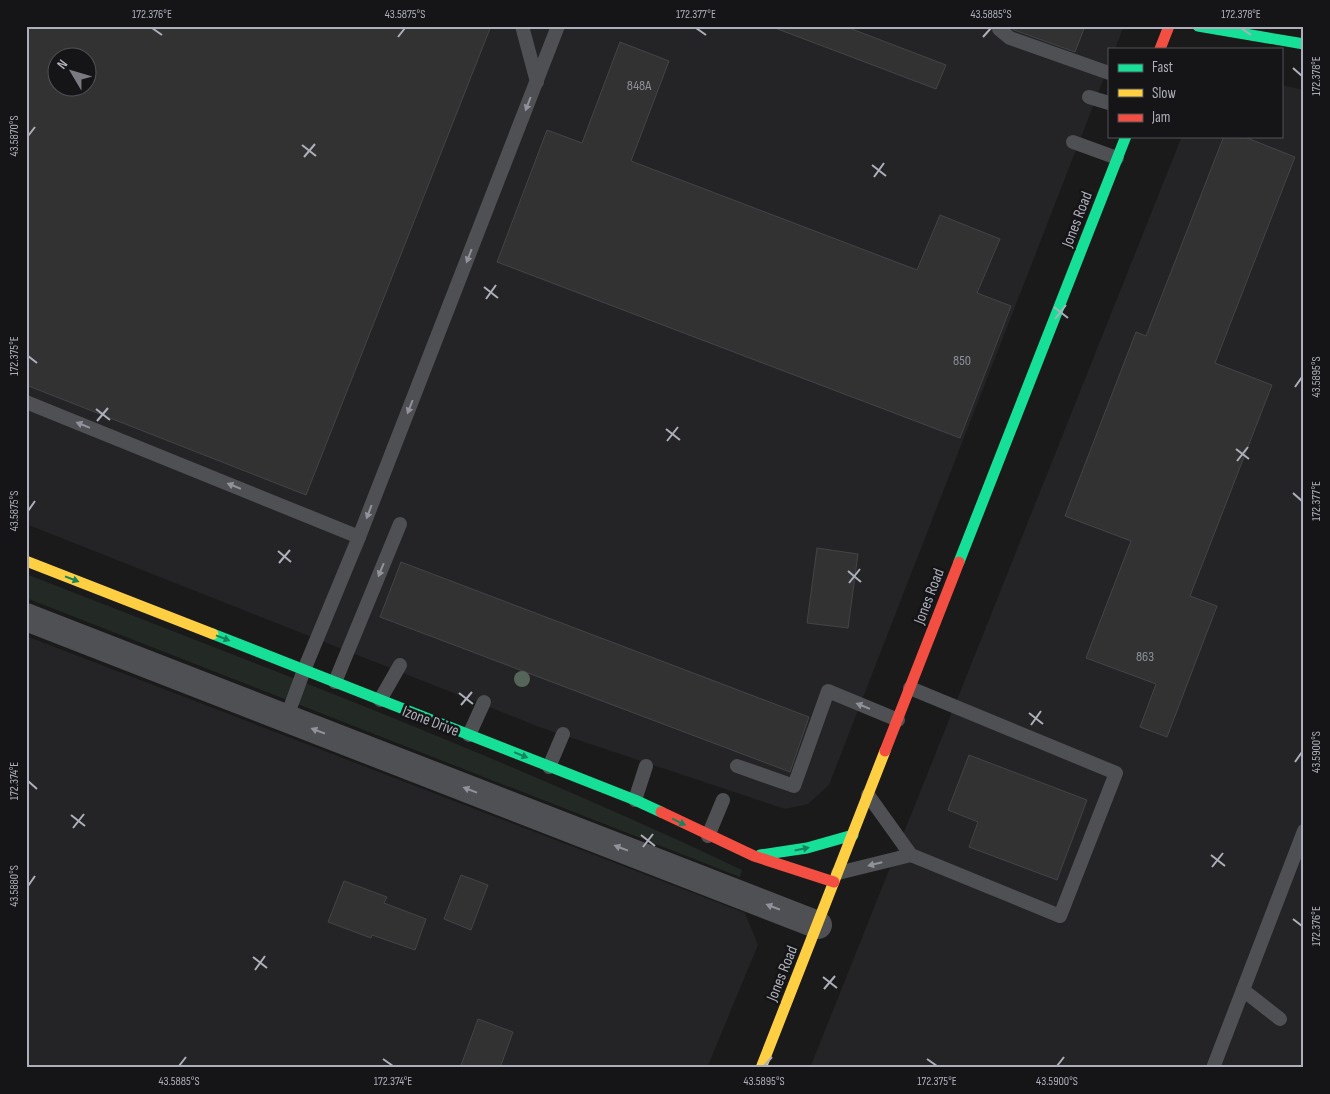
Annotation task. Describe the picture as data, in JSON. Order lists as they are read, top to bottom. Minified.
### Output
{"streets":{"street":["Jones Road","Izone Drive"]},"crossings":[["Jones Road","Izone Drive"]],"house_numbers":["848A","850","863"],"legend":["Fast","Slow","Jam"],"north":"top left","coordinates":["172.376°E","43.5875°S","172.377°E","43.5885°S","172.378°E","43.5870°S","172.375°E","43.5895°S","43.5900°S","172.374°E","43.5880°S"]}
